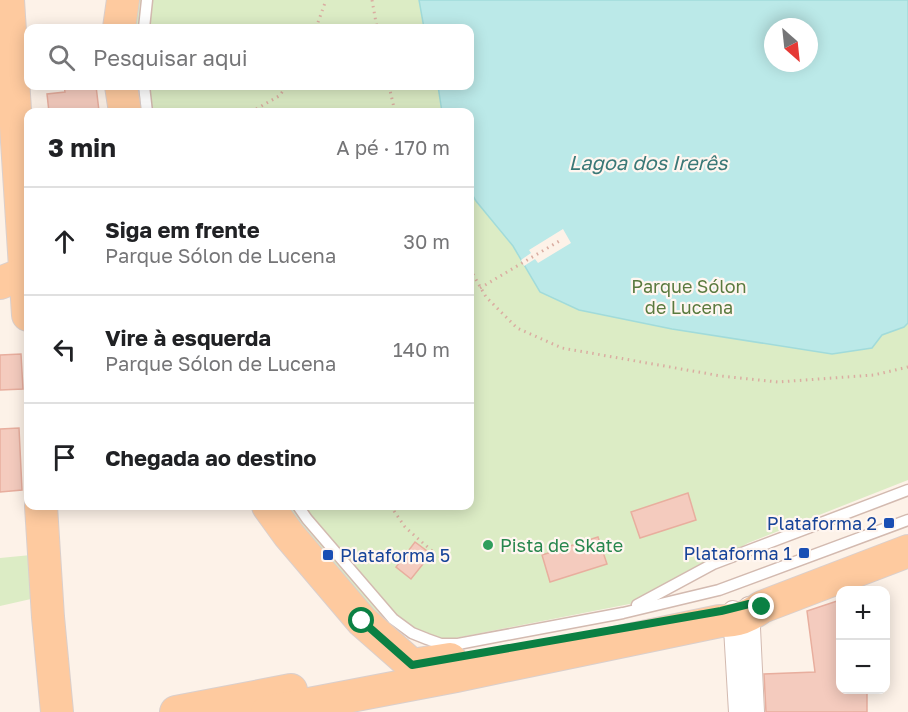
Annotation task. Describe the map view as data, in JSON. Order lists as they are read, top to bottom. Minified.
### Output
{"water":["Lagoa dos Irerês"],"parks":["Parque Sólon de Lucena"],"places":{"transit":["Plataforma 2","Plataforma 1","Plataforma 5"],"other":["Pista de Skate"]},"north":"bottom right","page":{"search":"Pesquisar aqui","heading":["3 min","A pé · 170 m"],"list":[["Siga em frente","Parque Sólon de Lucena","30 m"],["Vire à esquerda","Parque Sólon de Lucena","140 m"],"Chegada ao destino"],"map_buttons":["+","−"]}}
